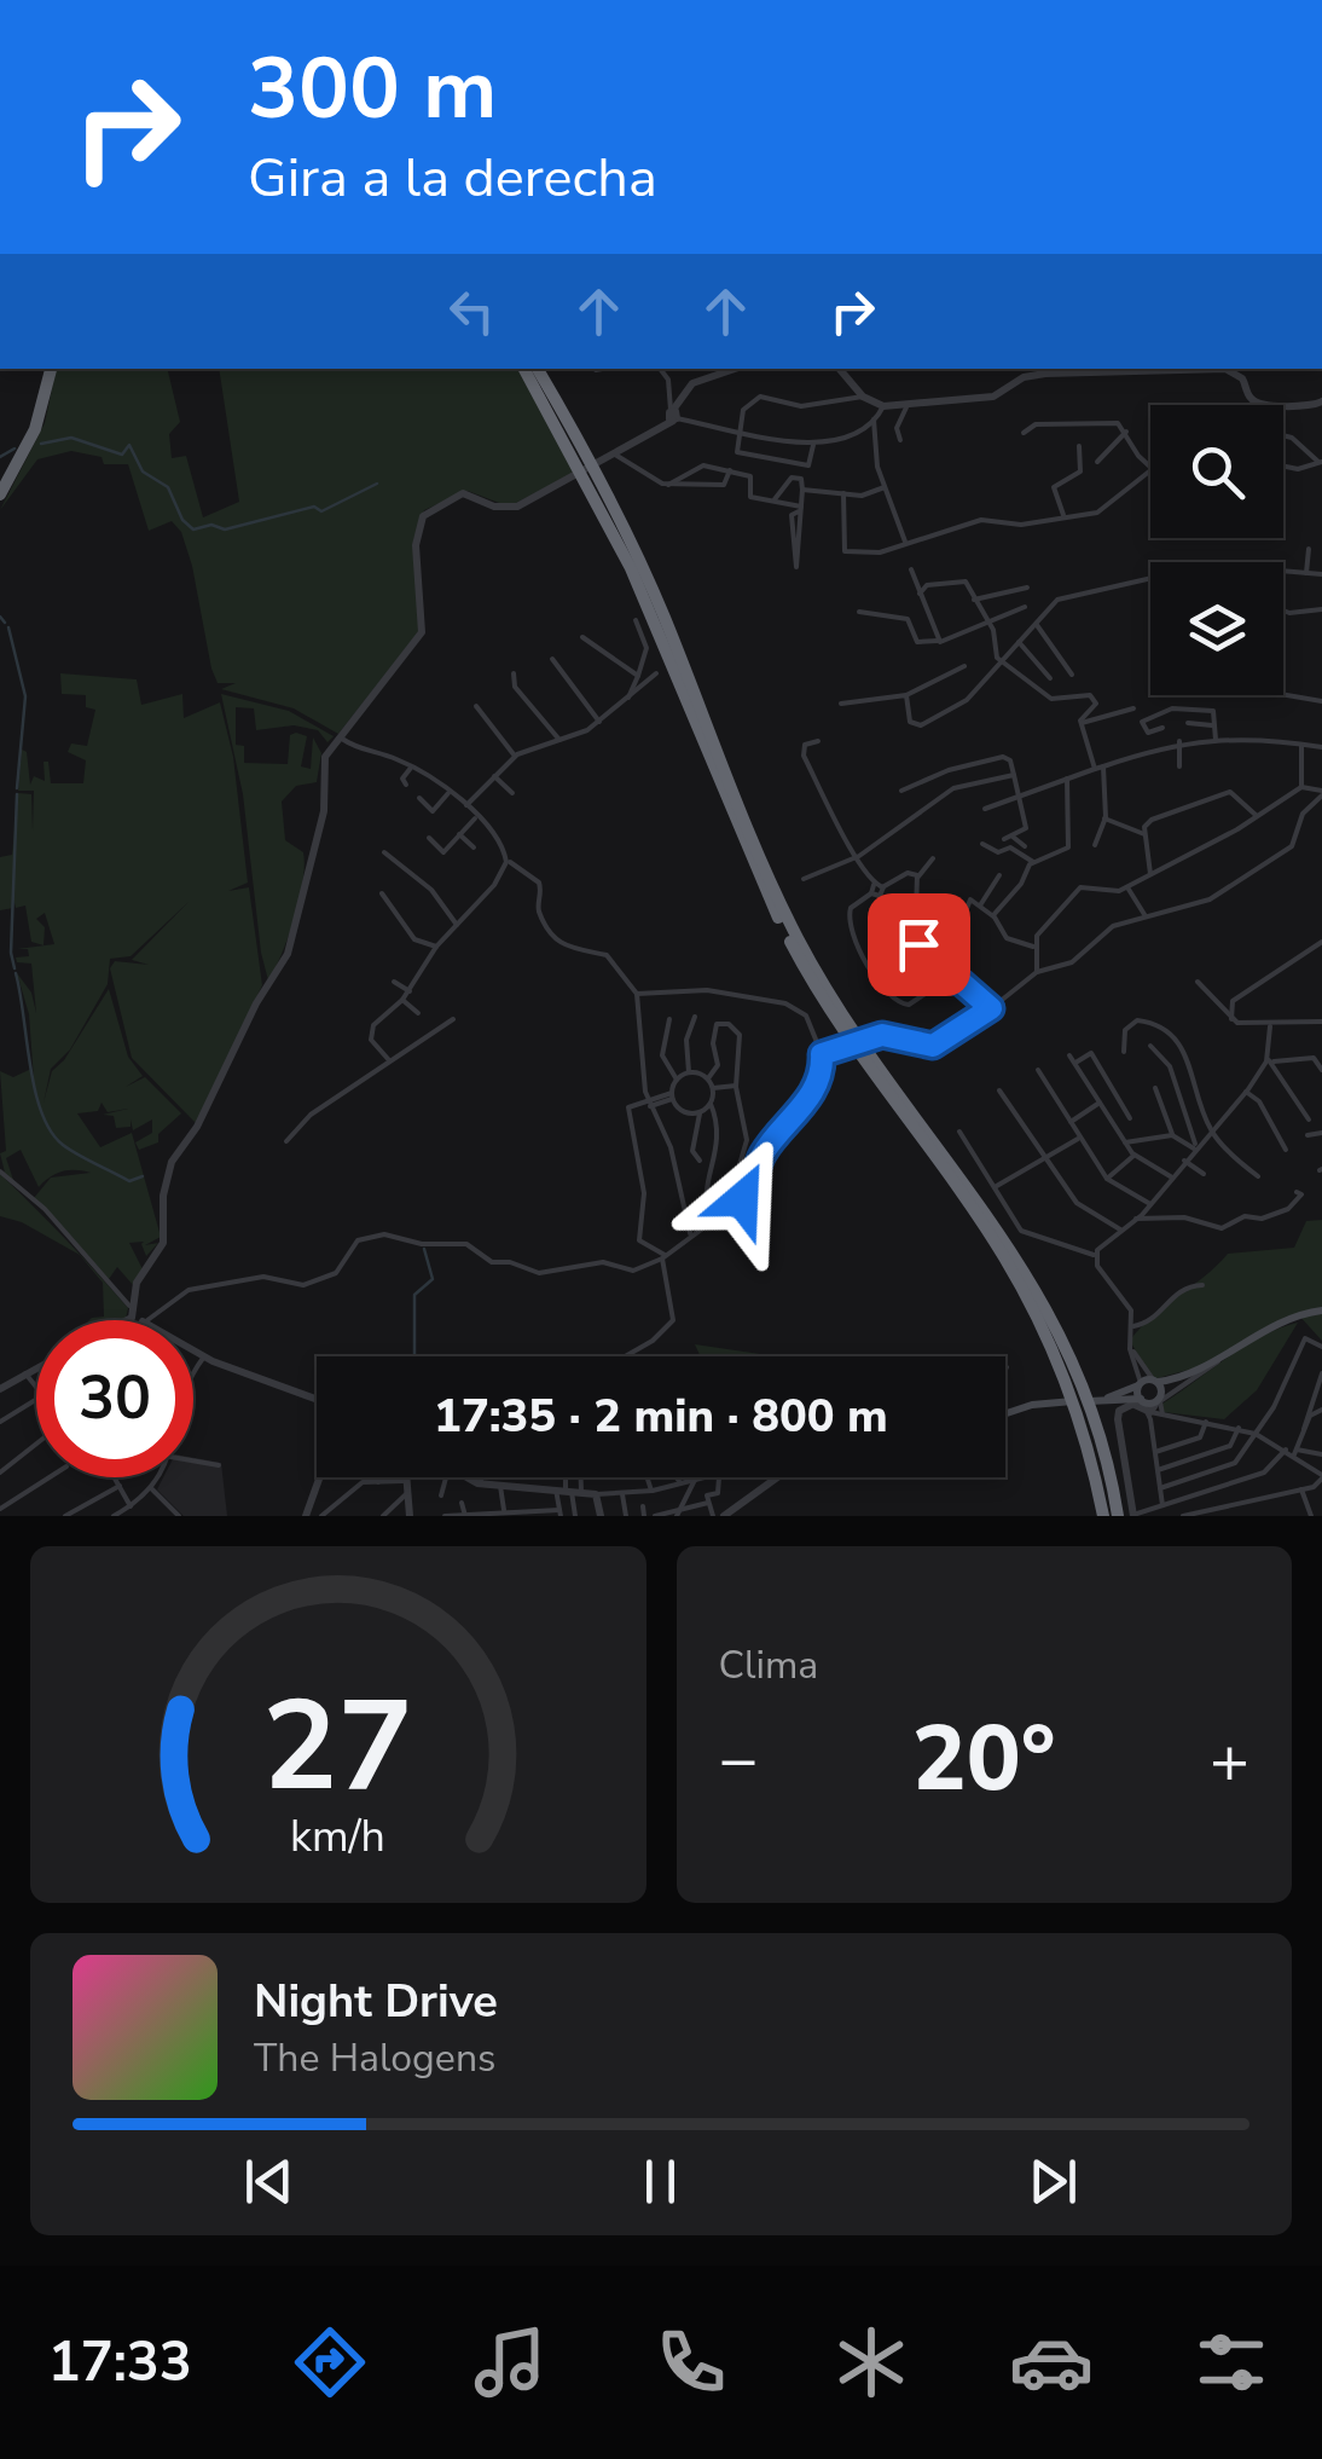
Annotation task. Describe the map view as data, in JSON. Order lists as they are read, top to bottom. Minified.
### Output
{"page":{"turn":["300 m","Gira a la derecha"],"limit":"30","trip":"17:35 · 2 min · 800 m","tile":"Clima","heat":["−","20°","+"],"song":["Night Drive","The Halogens"],"tabs":"17:33","gauge":["27","km/h"]}}
